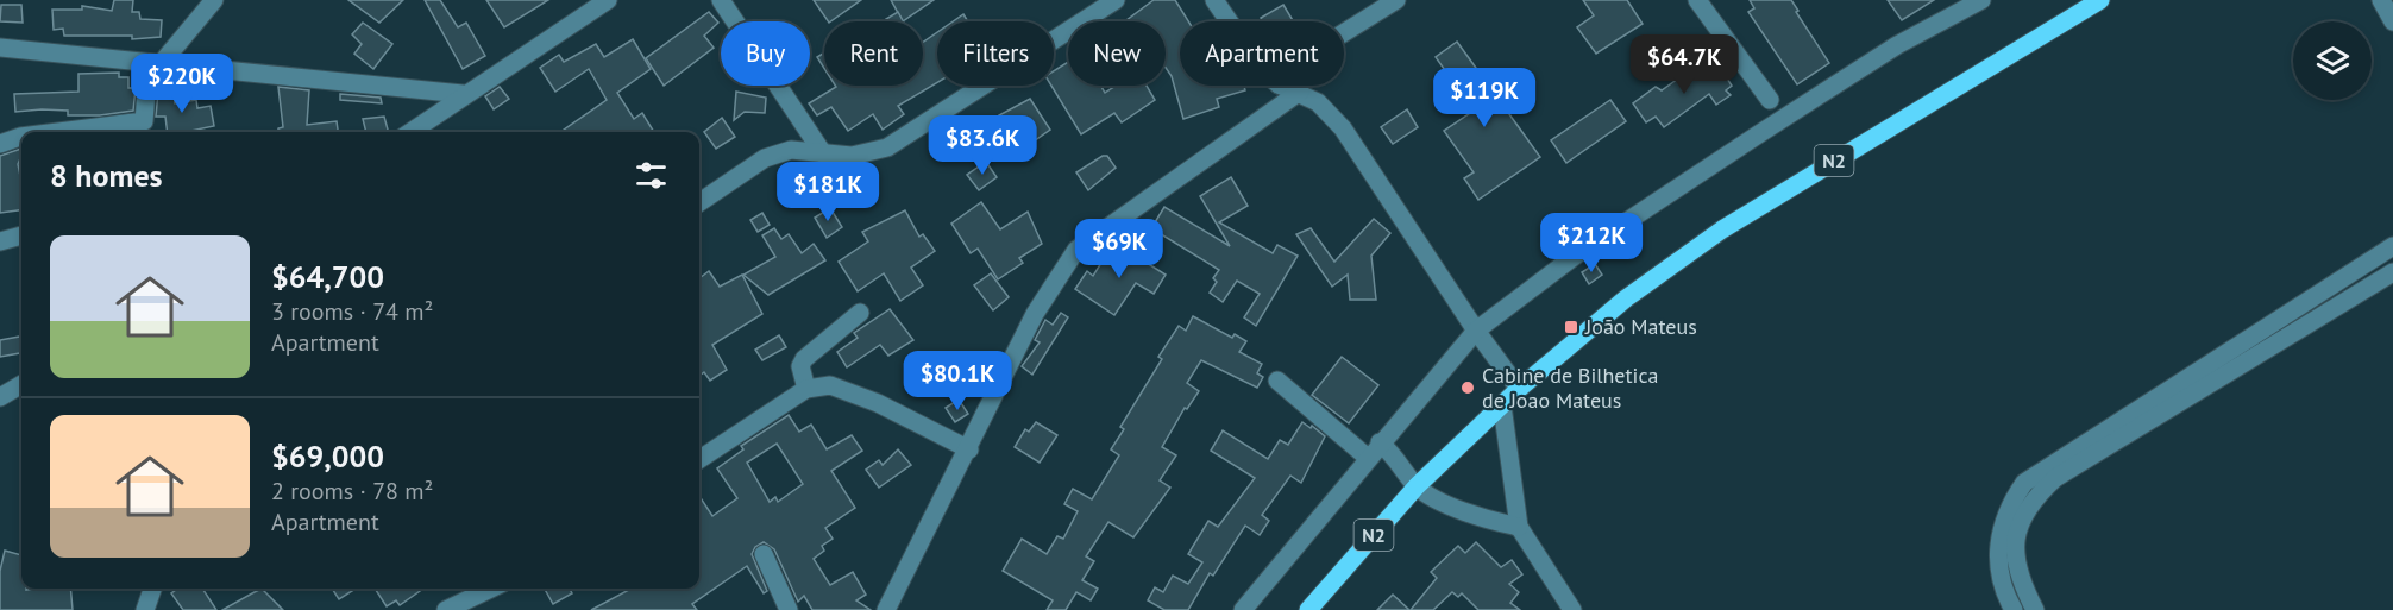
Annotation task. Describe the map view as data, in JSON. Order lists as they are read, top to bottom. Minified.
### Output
{"streets":{"main road":["N2"]},"places":{"transit":["João Mateus"],"other":["Cabine de Bilhetica de Joao Mateus"]},"page":{"chip":["Buy","Rent","Filters","New","Apartment"],"price":["$64.7K","$220K","$119K","$83.6K","$181K","$212K","$69K","$80.1K"],"heading":"8 homes","list":[{"name":"$64,700","note":"3 rooms · 74 m² · Apartment"},{"name":"$69,000","note":"2 rooms · 78 m² · Apartment"}]}}
